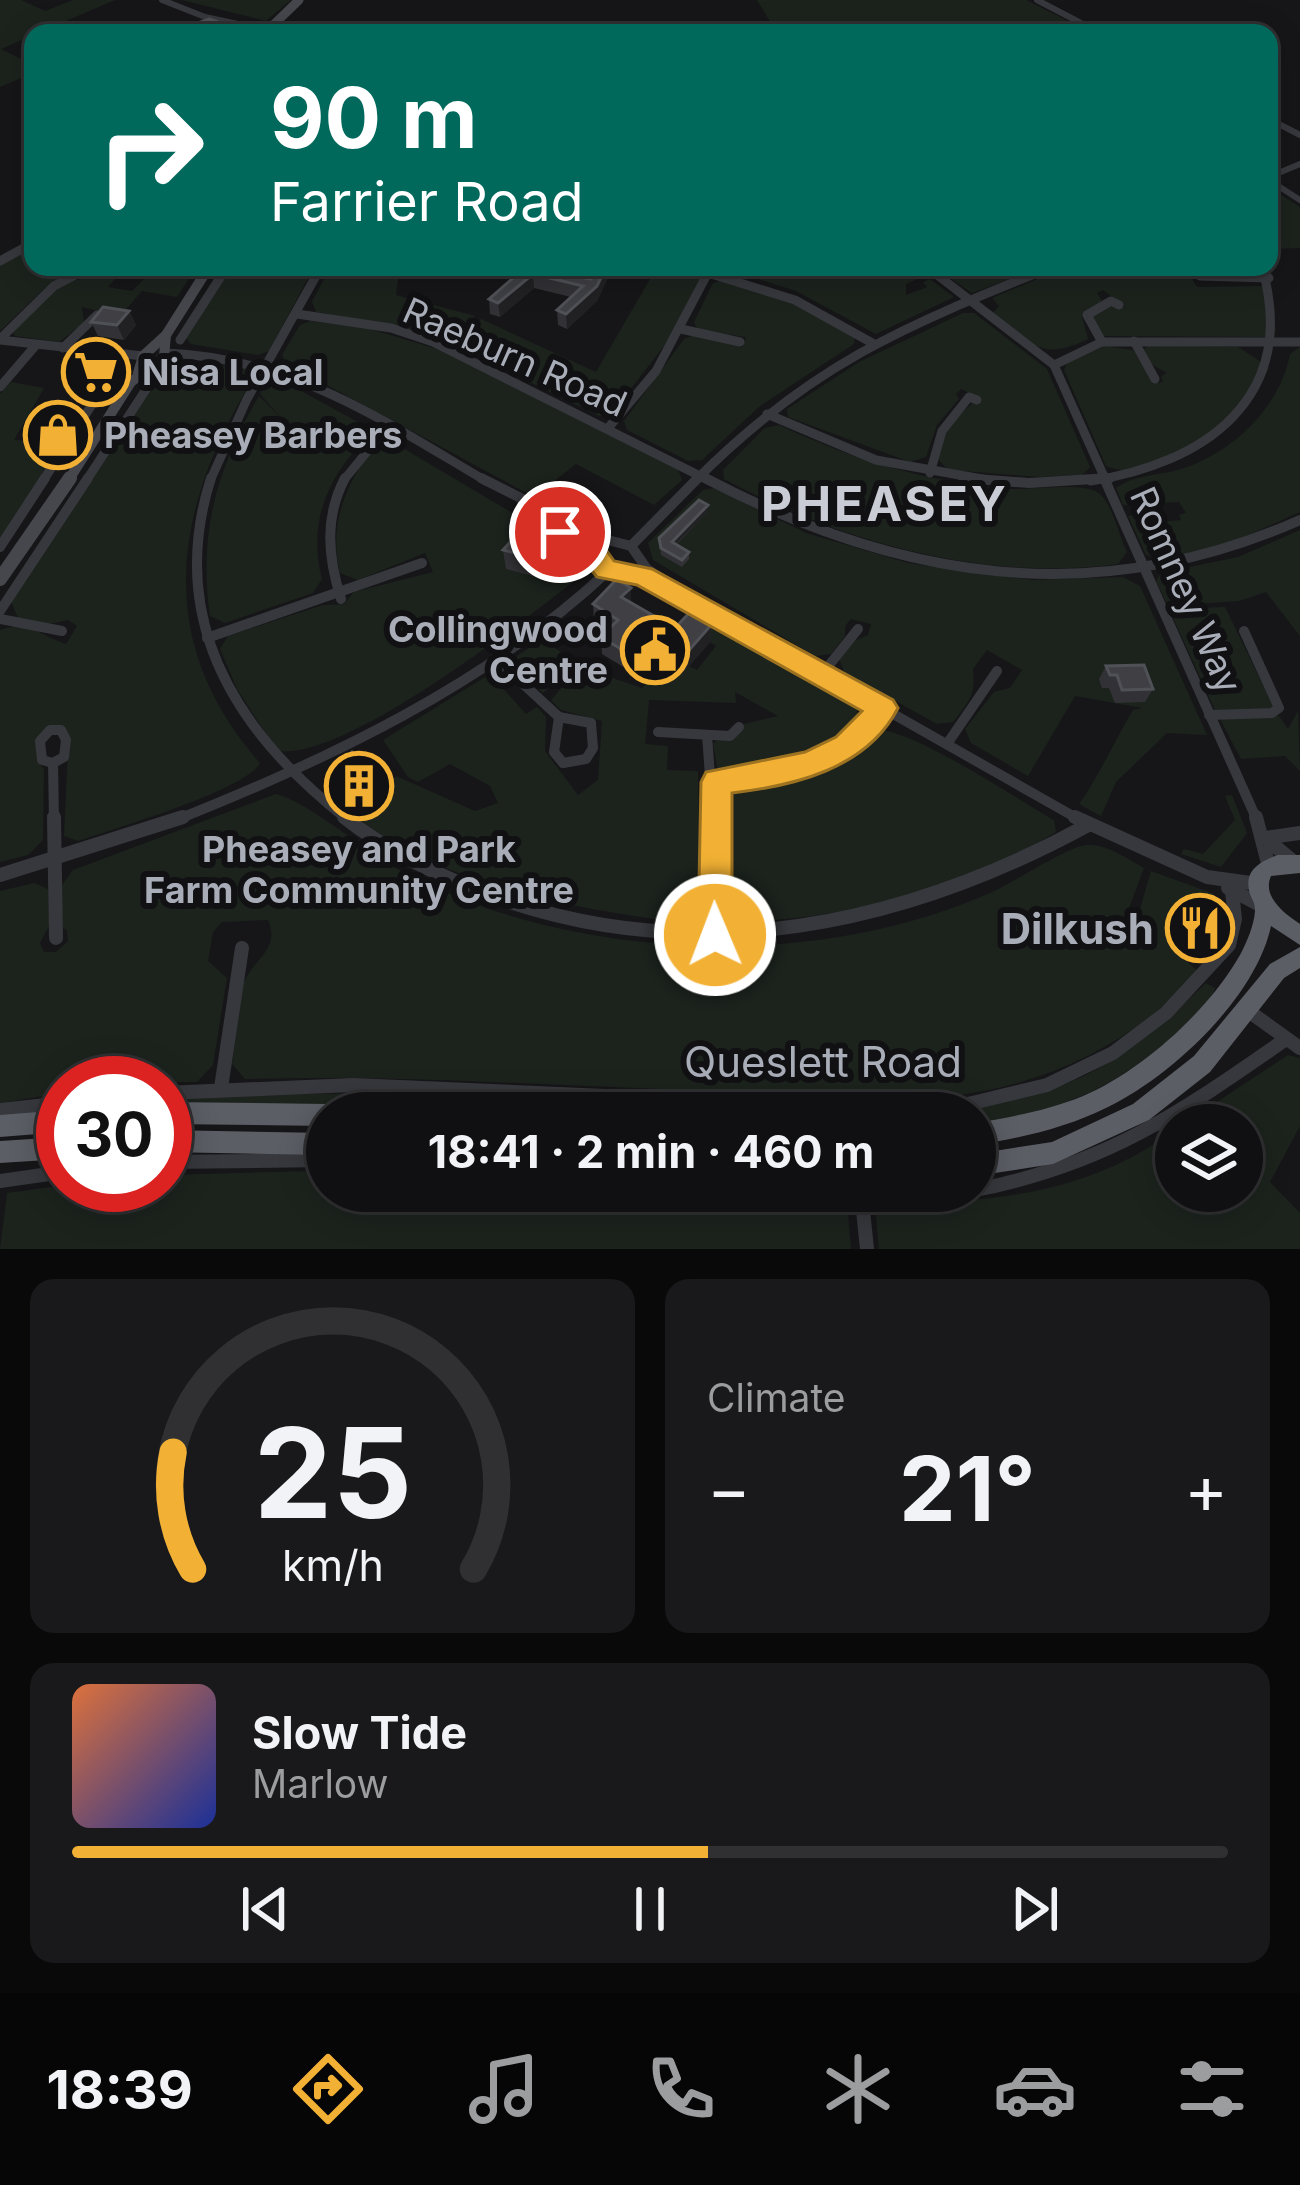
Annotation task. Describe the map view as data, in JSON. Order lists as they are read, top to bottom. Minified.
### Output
{"streets":{"highway":["Queslett Road"],"street":["Raeburn Road","Romney Way"]},"crossings":[["Raeburn Road","Romney Way"],["Romney Way","Queslett Road"]],"districts":["PHEASEY"],"places":{"supermarket":["Nisa Local"],"shop":["Pheasey Barbers"],"public building":["Collingwood Centre"],"building":["Pheasey and Park Farm Community Centre"],"restaurant":["Dilkush"]},"page":{"turn":["90 m","Farrier Road"],"limit":"30","trip":"18:41 · 2 min · 460 m","tile":"Climate","heat":["−","21°","+"],"song":["Slow Tide","Marlow"],"tabs":"18:39","gauge":["25","km/h"]}}
